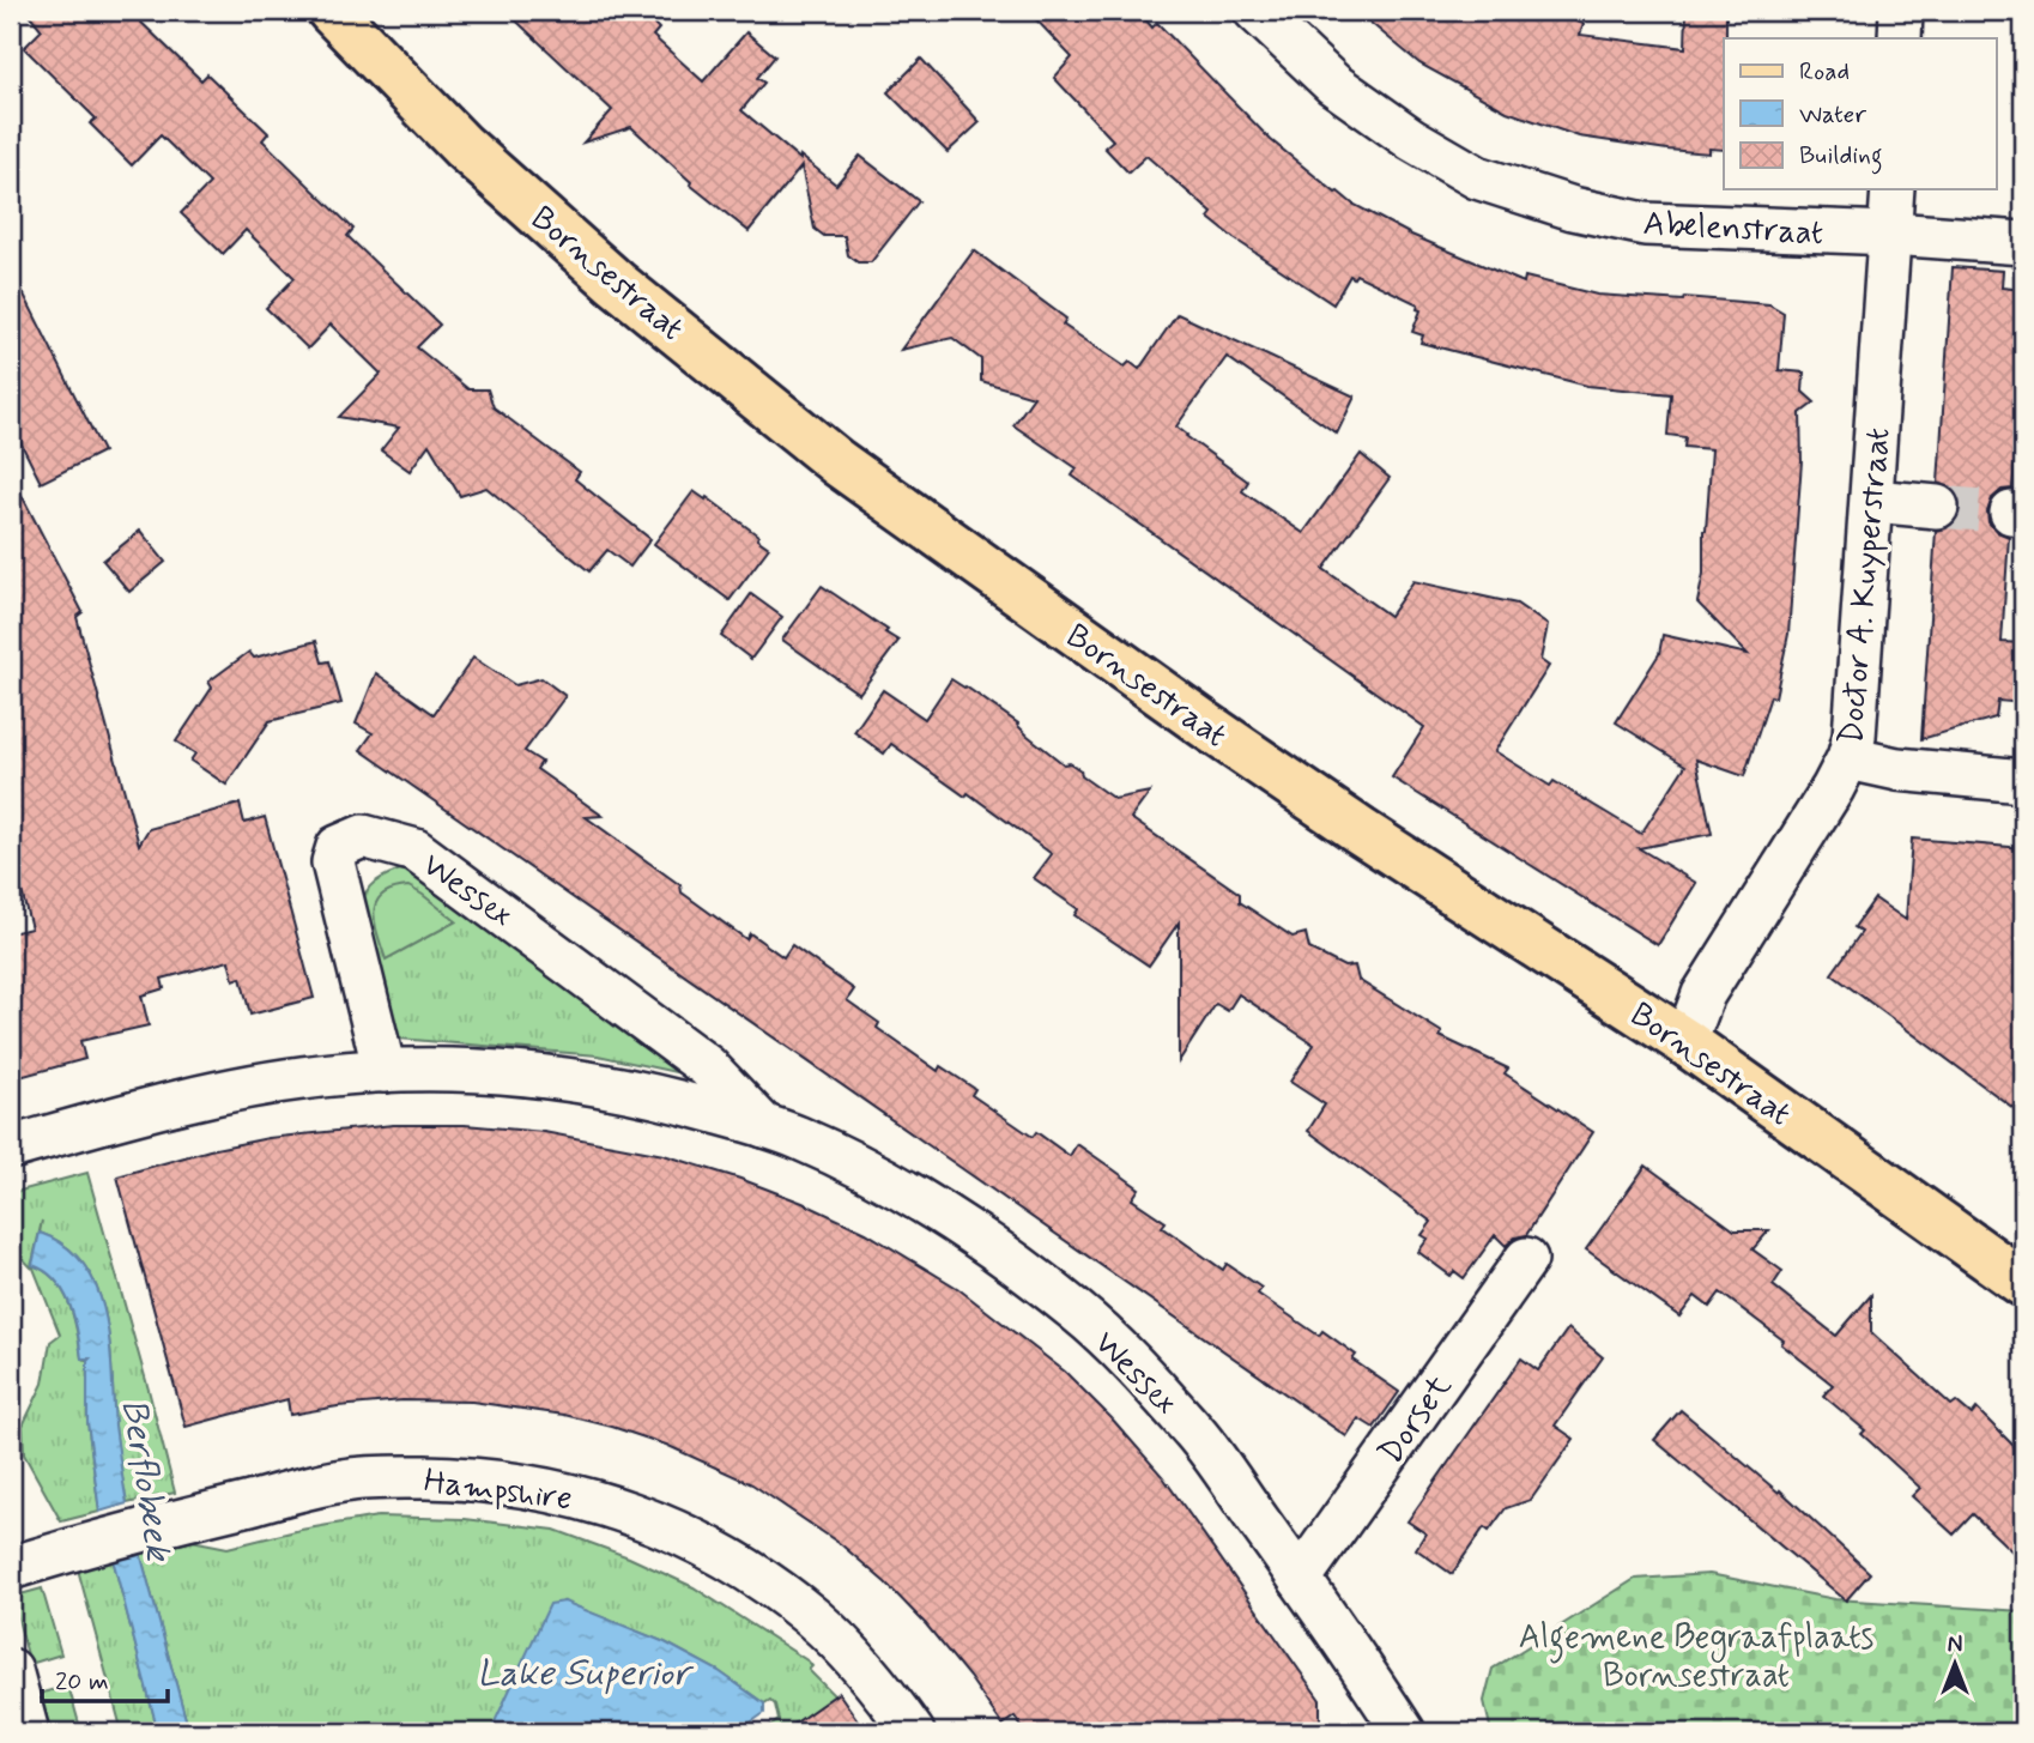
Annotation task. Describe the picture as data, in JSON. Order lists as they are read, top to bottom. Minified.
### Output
{"streets":{"main road":["Bornsestraat"],"street":["Abelenstraat","Doctor A. Kuyperstraat","Wessex","Dorset","Hampshire"]},"crossings":[["Abelenstraat","Doctor A. Kuyperstraat"],["Bornsestraat","Doctor A. Kuyperstraat"],["Wessex","Dorset"]],"water":["Berflobeek","Lake Superior"],"parks":["Algemene Begraafplaats Bornsestraat"],"legend":["Road","Water","Building"],"scale_bar":"20 m","north":"top"}
